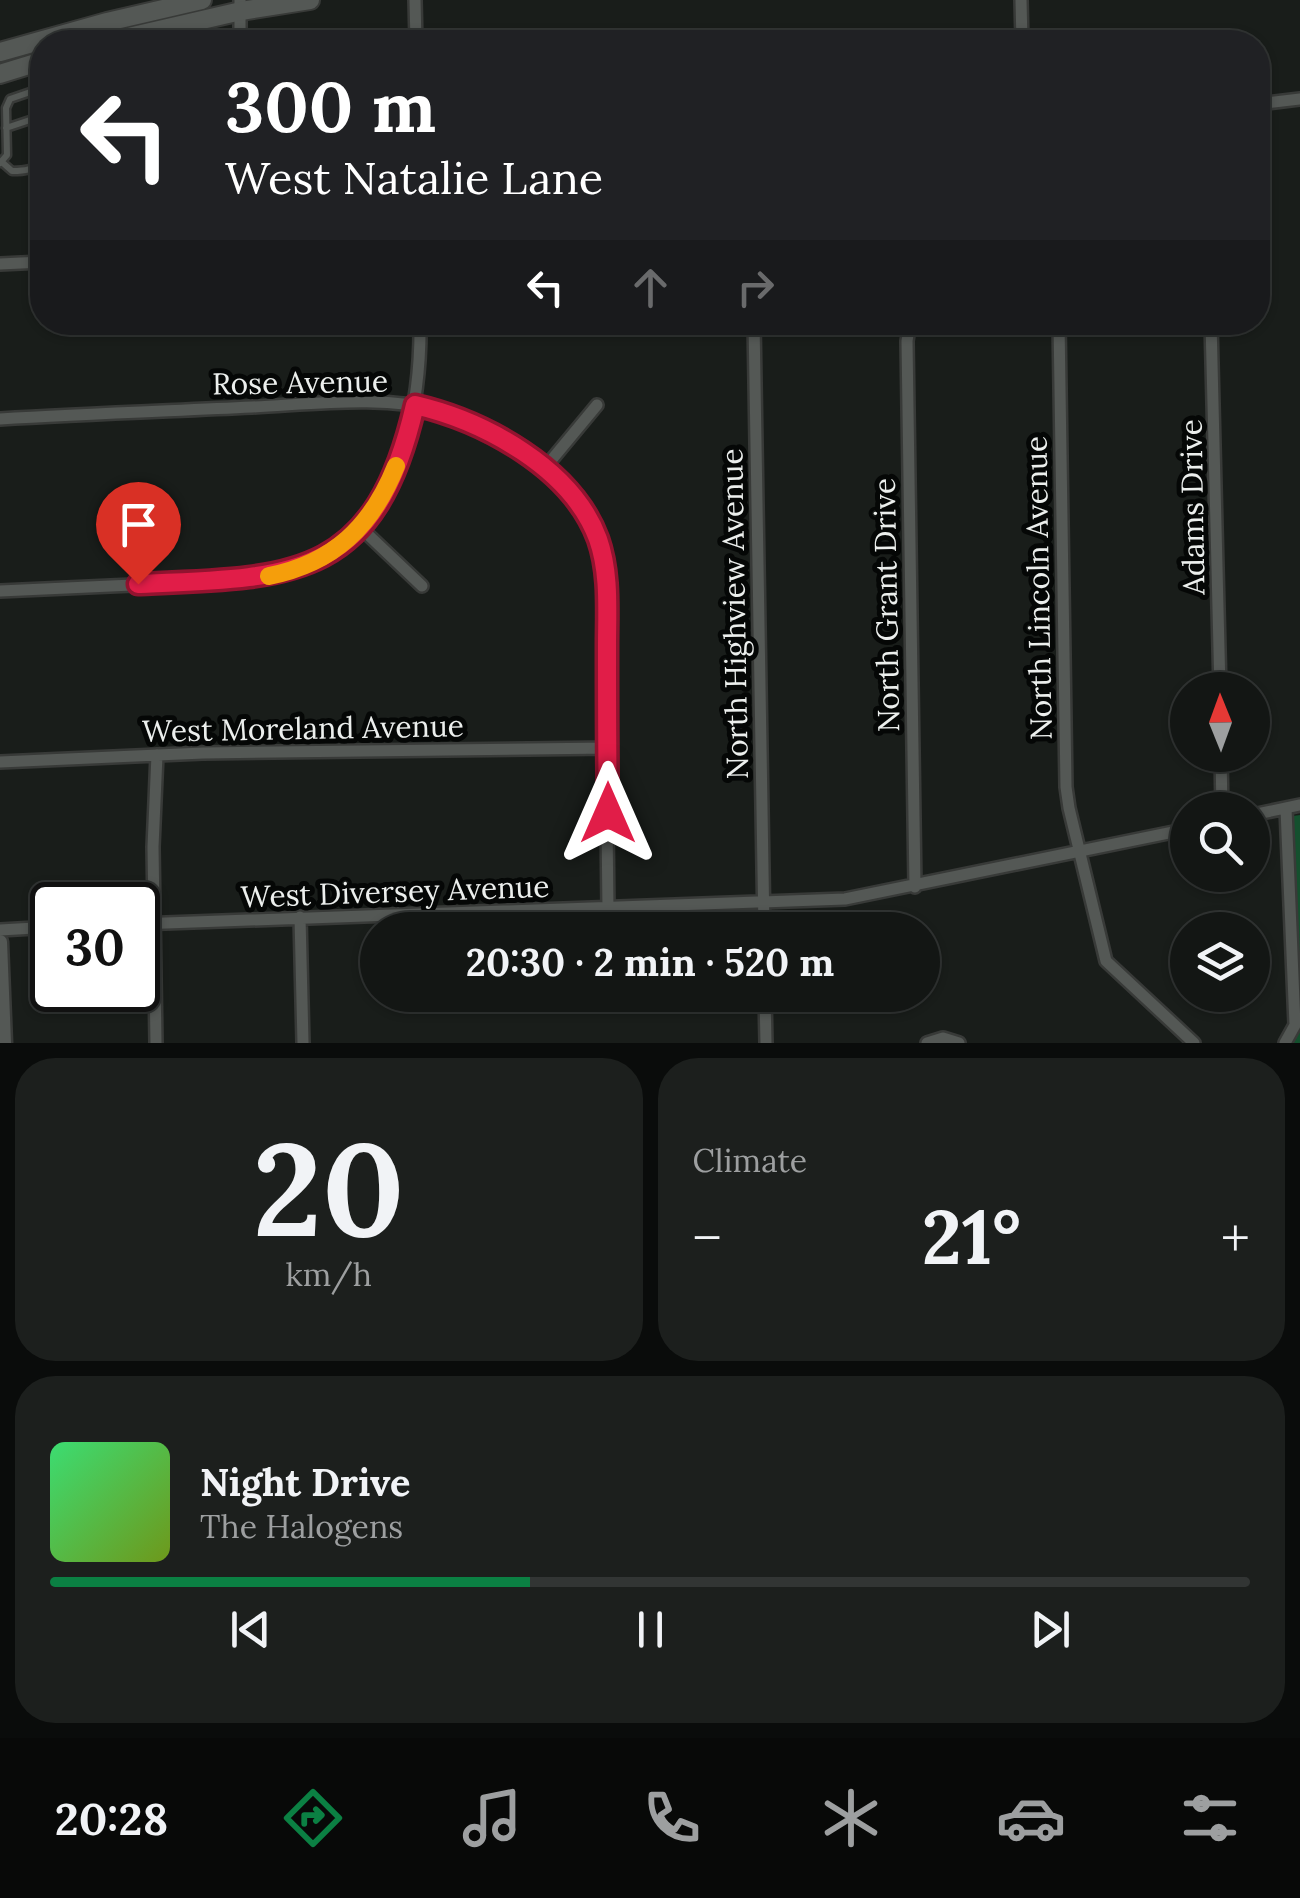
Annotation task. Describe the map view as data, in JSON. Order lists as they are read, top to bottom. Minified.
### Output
{"streets":{"street":["Rose Avenue","Adams Drive","North Lincoln Avenue","North Grant Drive","North Highview Avenue","West Moreland Avenue","West Diversey Avenue"]},"crossings":[["Rose Avenue","West Moreland Avenue"],["Rose Avenue","West Diversey Avenue"],["North Lincoln Avenue","West Diversey Avenue"],["North Grant Drive","West Diversey Avenue"],["North Highview Avenue","West Diversey Avenue"]],"north":"top","page":{"turn":["300 m","West Natalie Lane"],"limit":"30","trip":"20:30 · 2 min · 520 m","tile":[["20","km/h"],"Climate"],"heat":["−","21°","+"],"song":["Night Drive","The Halogens"],"tabs":"20:28"}}
